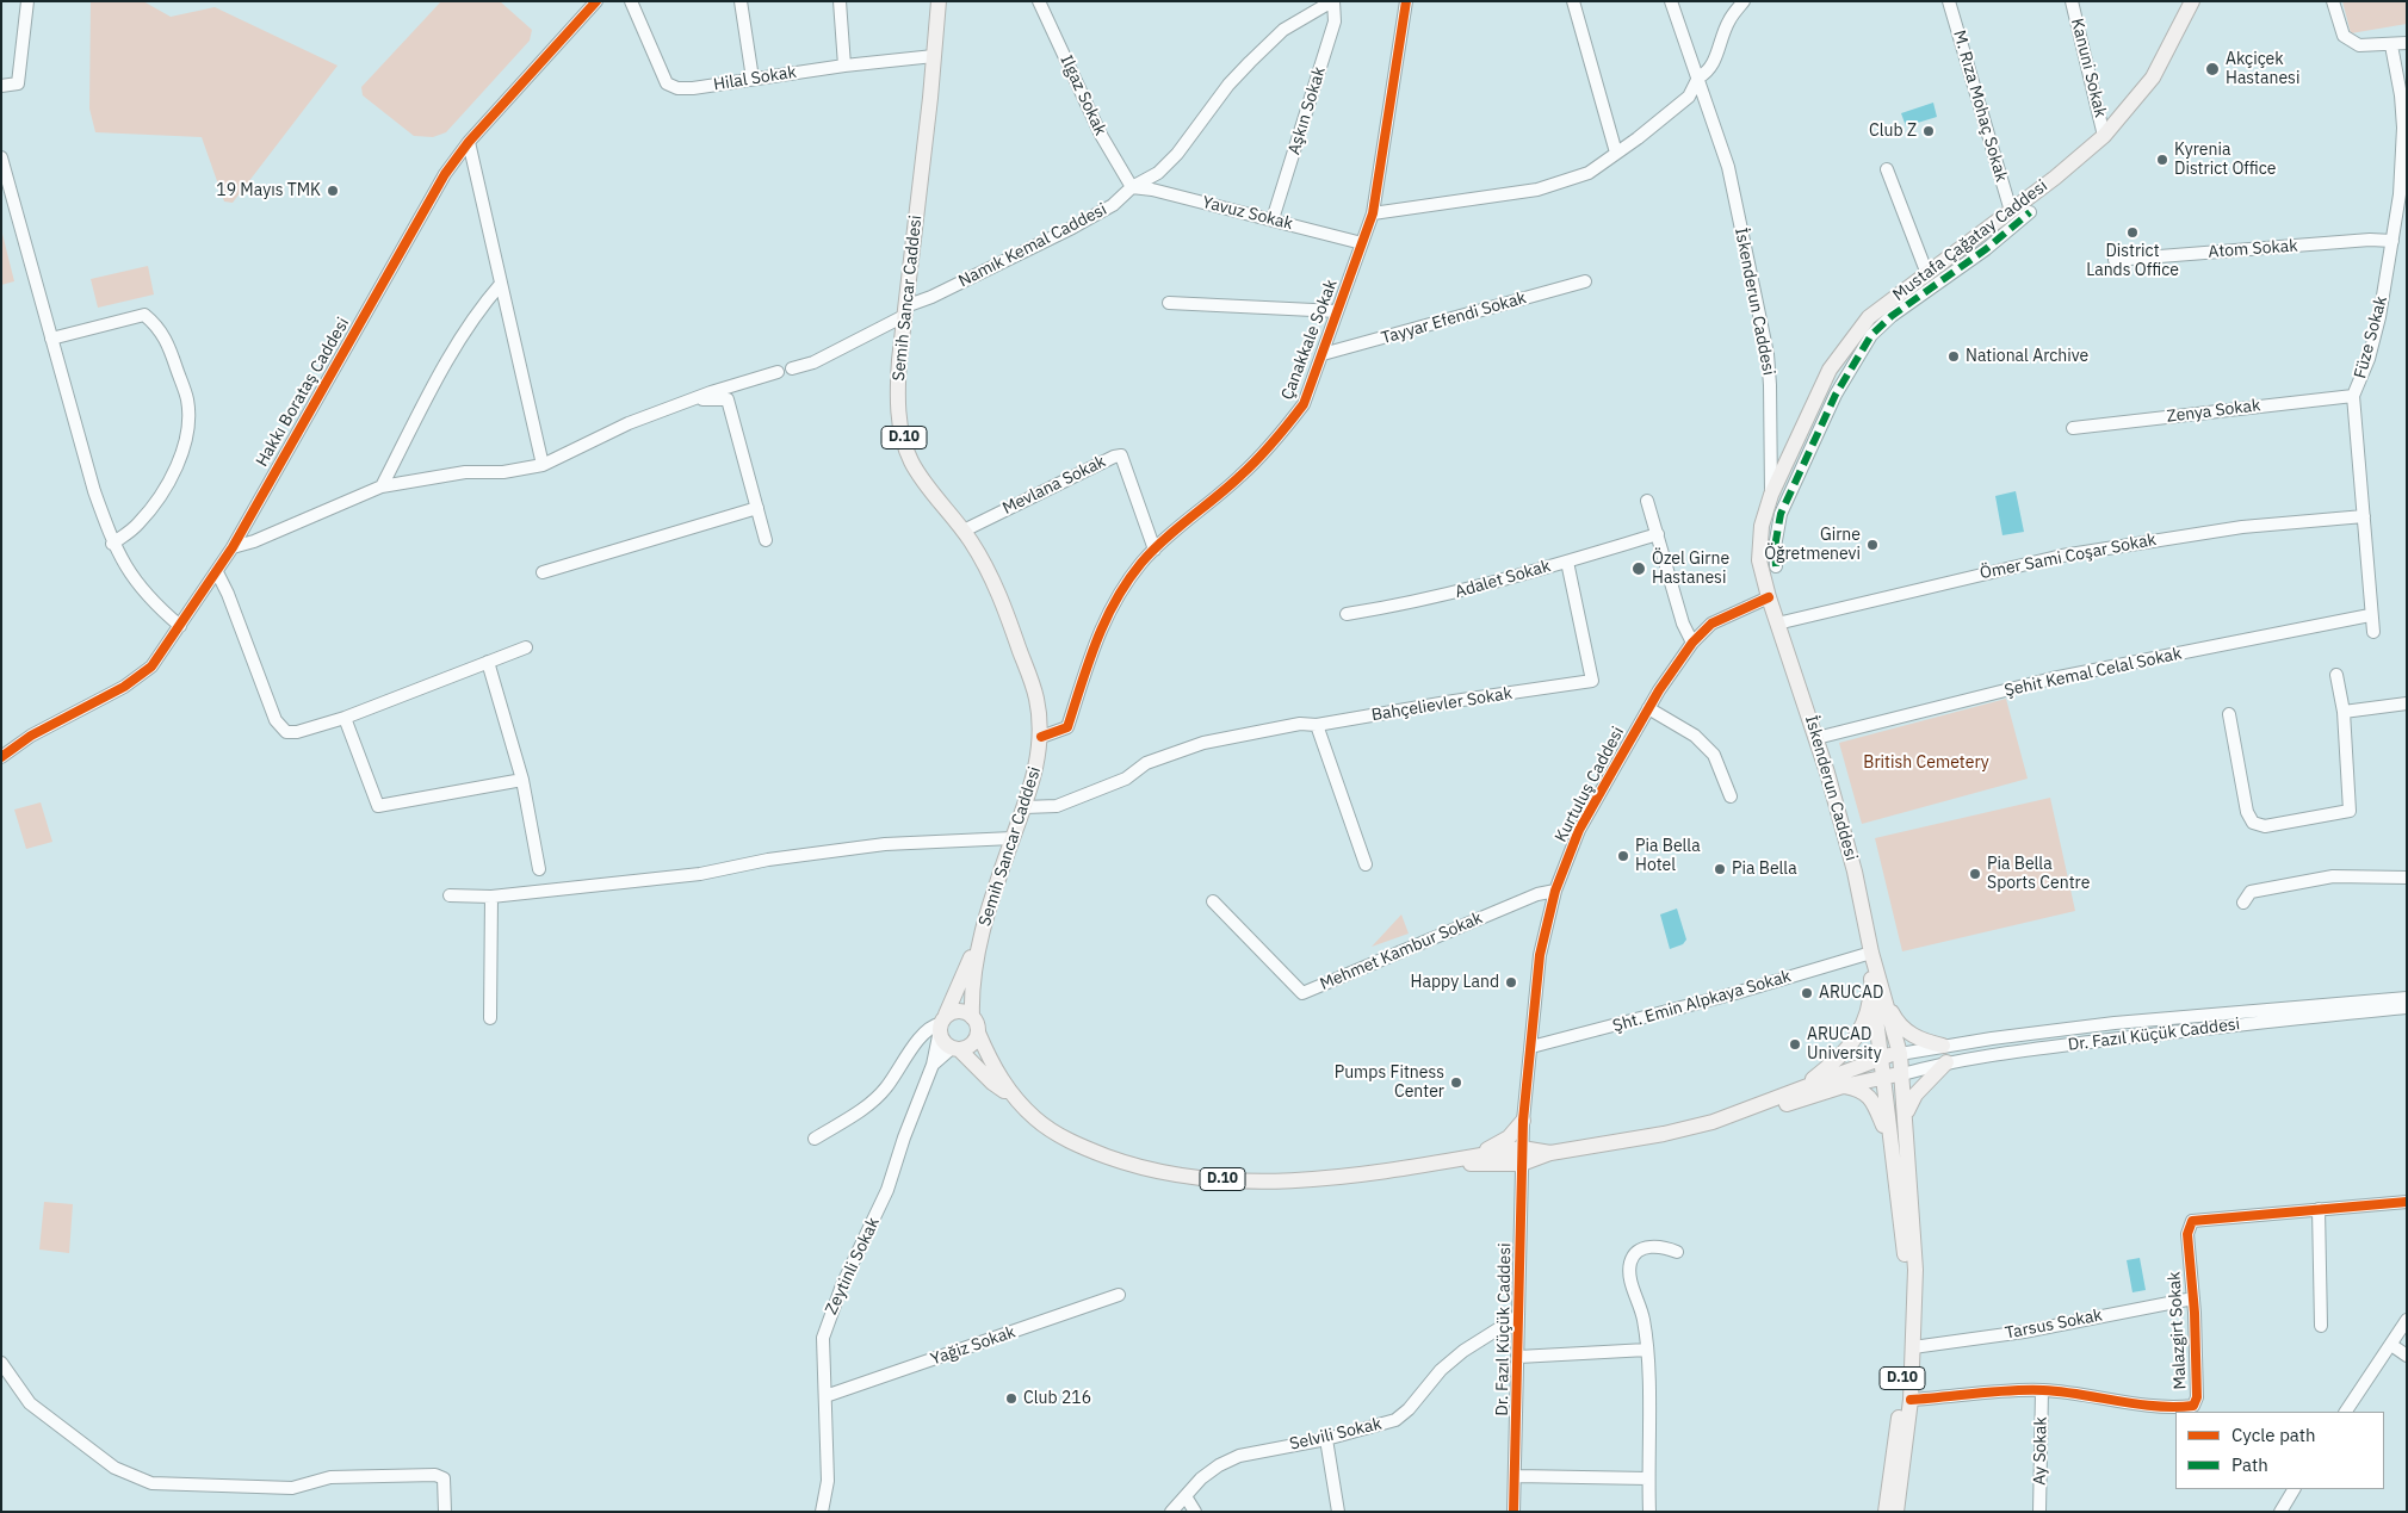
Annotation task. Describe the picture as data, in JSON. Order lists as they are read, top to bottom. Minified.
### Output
{"streets":{"main road":["Mustafa Çağatay Caddesi","Semih Sancar Caddesi","İskenderun Caddesi","D.10"],"street":["Kanuni Sokak","Hilal Sokak","Ilgaz Sokak","M. Rıza Mohaç Sokak","Aşkın Sokak","Yavuz Sokak","Namık Kemal Caddesi","Atom Sokak","Tayyar Efendi Sokak","Füze Sokak","Çanakkale Sokak","Hakkı Borataş Caddesi","Zenya Sokak","Mevlana Sokak","Ömer Sami Coşar Sokak","Adalet Sokak","Şehit Kemal Celal Sokak","Bahçelievler Sokak","Kurtuluş Caddesi","Mehmet Kambur Sokak","Şht. Emin Alpkaya Sokak","Dr. Fazıl Küçük Caddesi","Zeytinli Sokak","Tarsus Sokak","Malazgirt Sokak","Yağiz Sokak","Selvili Sokak","Ay Sokak"]},"crossings":[["Kanuni Sokak","Mustafa Çağatay Caddesi"],["Hilal Sokak","Semih Sancar Caddesi"],["Ilgaz Sokak","Yavuz Sokak"],["Ilgaz Sokak","Namık Kemal Caddesi"],["M. Rıza Mohaç Sokak","Mustafa Çağatay Caddesi"],["Aşkın Sokak","Yavuz Sokak"],["Aşkın Sokak","Namık Kemal Caddesi"],["Yavuz Sokak","Namık Kemal Caddesi"],["Yavuz Sokak","Çanakkale Sokak"],["Mustafa Çağatay Caddesi","İskenderun Caddesi"],["Namık Kemal Caddesi","Semih Sancar Caddesi"],["Atom Sokak","Füze Sokak"],["Semih Sancar Caddesi","Çanakkale Sokak"],["Semih Sancar Caddesi","D.10"],["Semih Sancar Caddesi","Mevlana Sokak"],["Semih Sancar Caddesi","Kurtuluş Caddesi"],["Semih Sancar Caddesi","Dr. Fazıl Küçük Caddesi"],["Semih Sancar Caddesi","Zeytinli Sokak"],["İskenderun Caddesi","Ömer Sami Coşar Sokak"],["İskenderun Caddesi","Şehit Kemal Celal Sokak"],["İskenderun Caddesi","Kurtuluş Caddesi"],["İskenderun Caddesi","Şht. Emin Alpkaya Sokak"],["Tayyar Efendi Sokak","Çanakkale Sokak"],["Füze Sokak","Zenya Sokak"],["Füze Sokak","Ömer Sami Coşar Sokak"],["Füze Sokak","Şehit Kemal Celal Sokak"],["Çanakkale Sokak","Mevlana Sokak"],["D.10","Dr. Fazıl Küçük Caddesi"],["D.10","Tarsus Sokak"],["D.10","Malazgirt Sokak"],["Adalet Sokak","Bahçelievler Sokak"],["Kurtuluş Caddesi","Mehmet Kambur Sokak"],["Kurtuluş Caddesi","Şht. Emin Alpkaya Sokak"],["Kurtuluş Caddesi","Dr. Fazıl Küçük Caddesi"],["Dr. Fazıl Küçük Caddesi","Selvili Sokak"],["Zeytinli Sokak","Yağiz Sokak"],["Tarsus Sokak","Malazgirt Sokak"],["Malazgirt Sokak","Ay Sokak"]],"parks":["British Cemetery"],"places":["Akçiçek Hastanesi","Club Z","Kyrenia District Office","19 Mayıs TMK","District Lands Office","National Archive","Girne Öğretmenevi","Özel Girne Hastanesi","Pia Bella Hotel","Pia Bella","Pia Bella Sports Centre","Happy Land","ARUCAD","ARUCAD University","Pumps Fitness Center","Club 216"],"legend":["Cycle path","Path"]}
